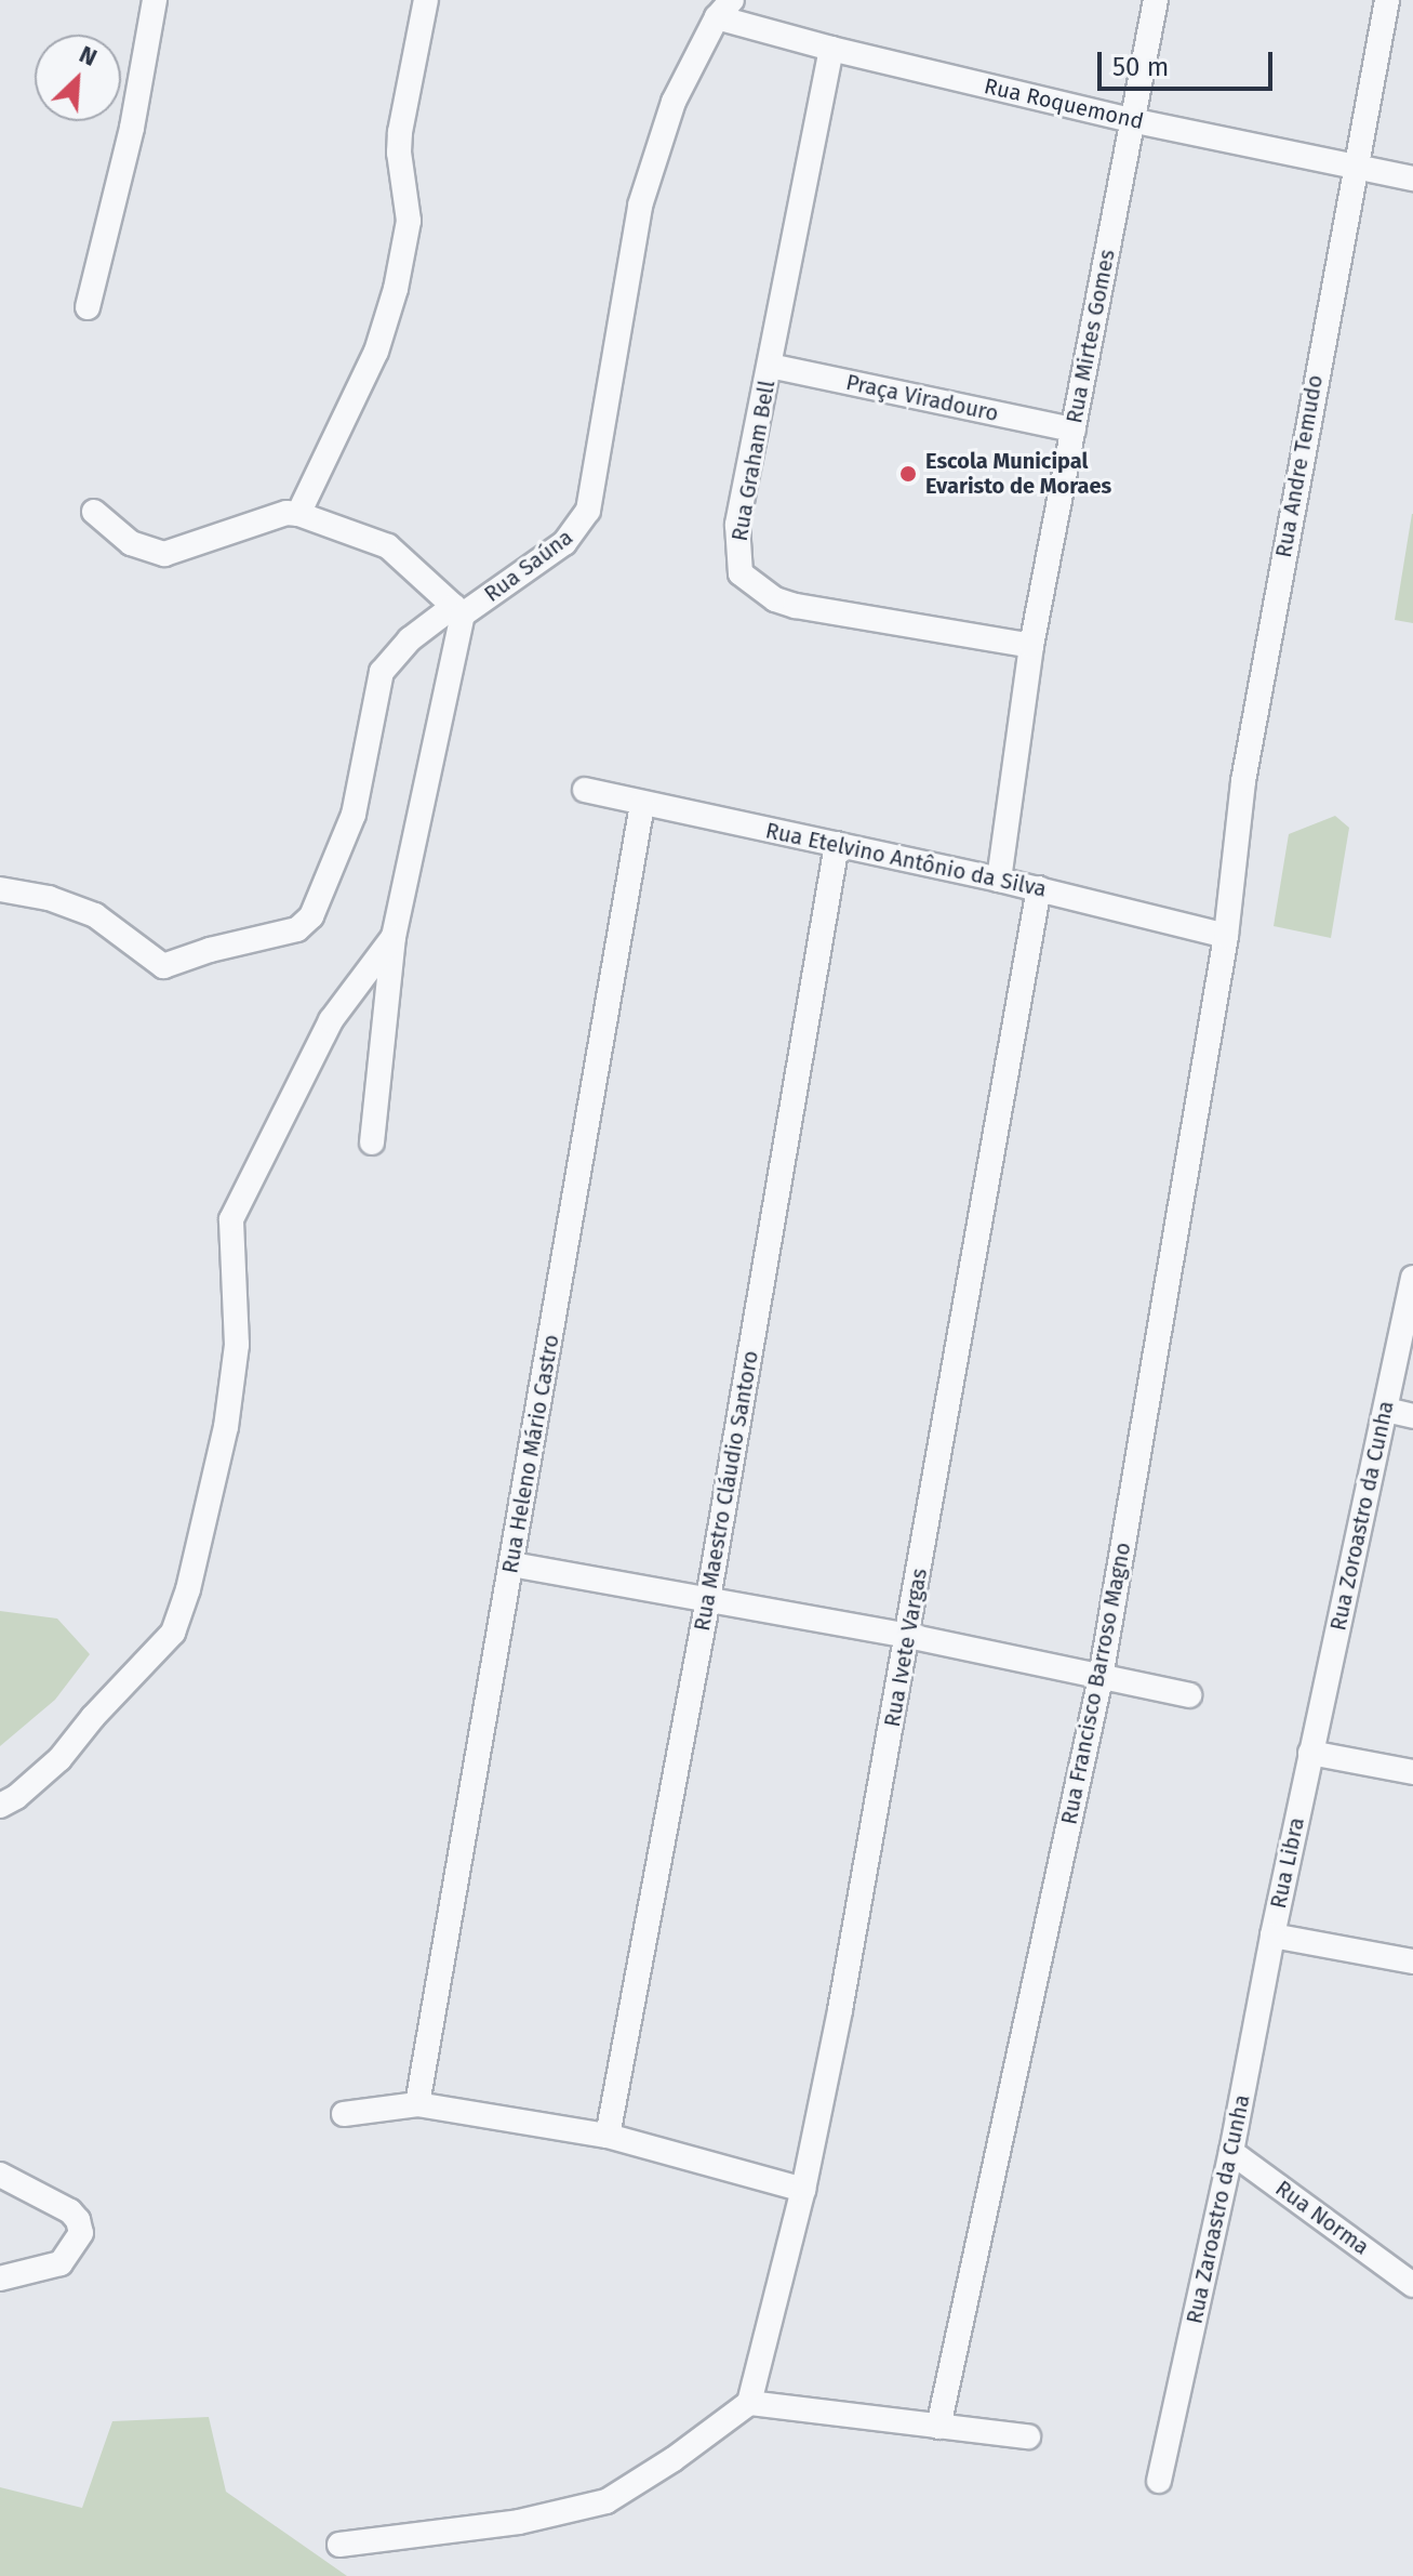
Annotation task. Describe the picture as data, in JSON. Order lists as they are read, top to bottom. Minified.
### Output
{"streets":{"street":["Rua Roquemond","Rua Mirtes Gomes","Praça Viradouro","Rua Graham Bell","Rua Andre Temudo","Rua Saúna","Rua Etelvino Antônio da Silva","Rua Heleno Mário Castro","Rua Maestro Cláudio Santoro","Rua Zoroastro da Cunha","Rua Ivete Vargas","Rua Francisco Barroso Magno","Rua Libra","Rua Zaroastro da Cunha","Rua Norma"]},"crossings":[["Rua Roquemond","Rua Mirtes Gomes"],["Rua Roquemond","Rua Graham Bell"],["Rua Roquemond","Rua Andre Temudo"],["Rua Roquemond","Rua Saúna"],["Rua Mirtes Gomes","Praça Viradouro"],["Rua Mirtes Gomes","Rua Graham Bell"],["Rua Mirtes Gomes","Rua Etelvino Antônio da Silva"],["Praça Viradouro","Rua Graham Bell"],["Rua Andre Temudo","Rua Etelvino Antônio da Silva"],["Rua Andre Temudo","Rua Francisco Barroso Magno"],["Rua Etelvino Antônio da Silva","Rua Heleno Mário Castro"],["Rua Etelvino Antônio da Silva","Rua Maestro Cláudio Santoro"],["Rua Etelvino Antônio da Silva","Rua Ivete Vargas"],["Rua Etelvino Antônio da Silva","Rua Francisco Barroso Magno"],["Rua Zoroastro da Cunha","Rua Libra"],["Rua Libra","Rua Zaroastro da Cunha"],["Rua Zaroastro da Cunha","Rua Norma"]],"places":["Escola Municipal Evaristo de Moraes"],"scale_bar":"50 m","north":"top right"}
